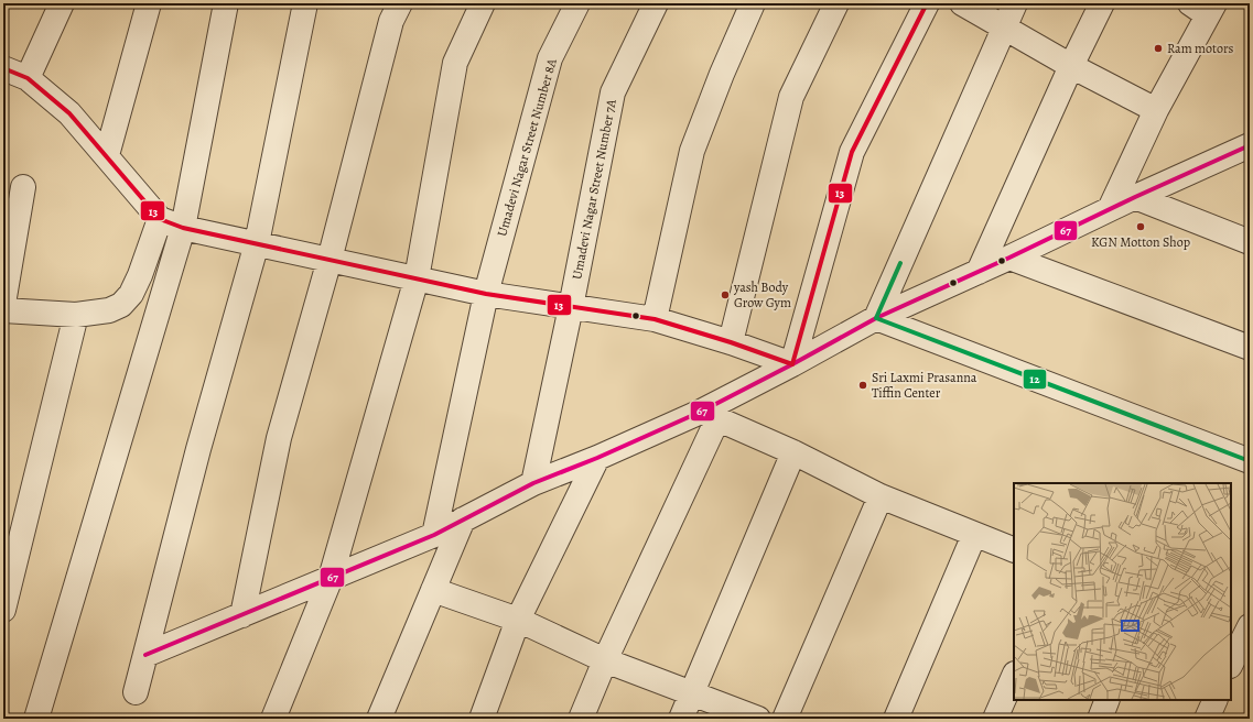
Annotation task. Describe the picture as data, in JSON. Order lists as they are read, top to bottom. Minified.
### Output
{"streets":{"street":["Umadevi Nagar Street Number 8A","Umadevi Nagar Street Number 7A"]},"places":["Ram motors","KGN Motton Shop","yash Body Grow Gym","Sri Laxmi Prasanna Tiffin Center"],"lines":["transit line 13","transit line 67","transit line 12"]}
